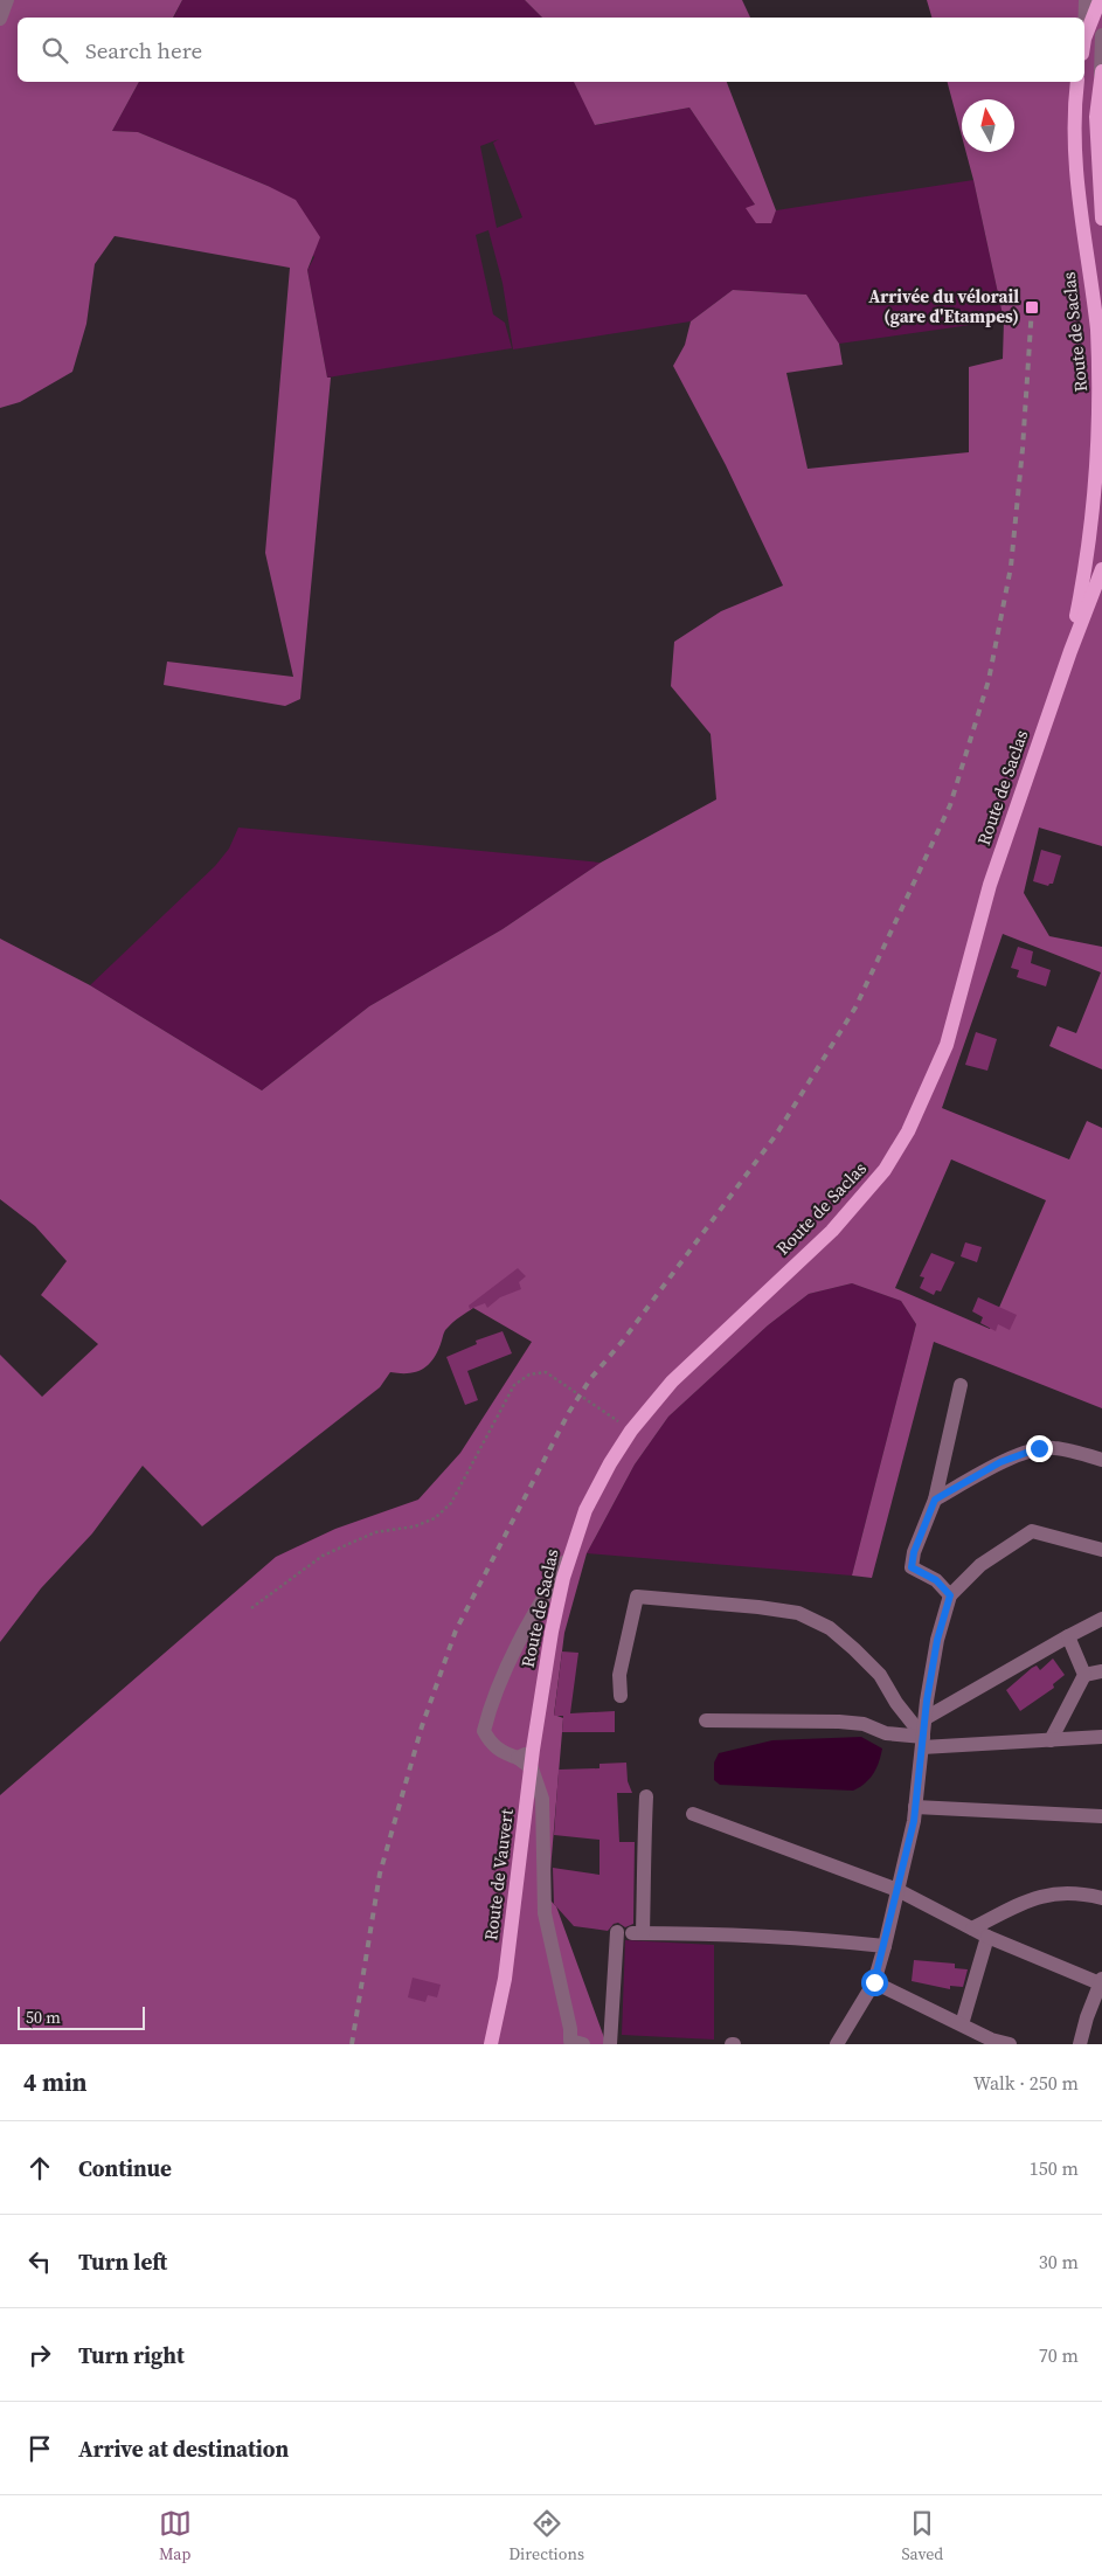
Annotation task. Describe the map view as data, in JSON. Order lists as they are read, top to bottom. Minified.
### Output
{"streets":{"main road":["Route de Saclas","Route de Vauvert"]},"crossings":[["Route de Saclas","Route de Vauvert"]],"places":{"transit":["Arrivée du vélorail (gare d'Etampes)"]},"scale_bar":"50 m","north":"top","page":{"search":"Search here","scale":"50 m","heading":["4 min","Walk · 250 m"],"list":[["Continue","150 m"],["Turn left","30 m"],["Turn right","70 m"],"Arrive at destination"],"nav":["Map","Directions","Saved"]}}
